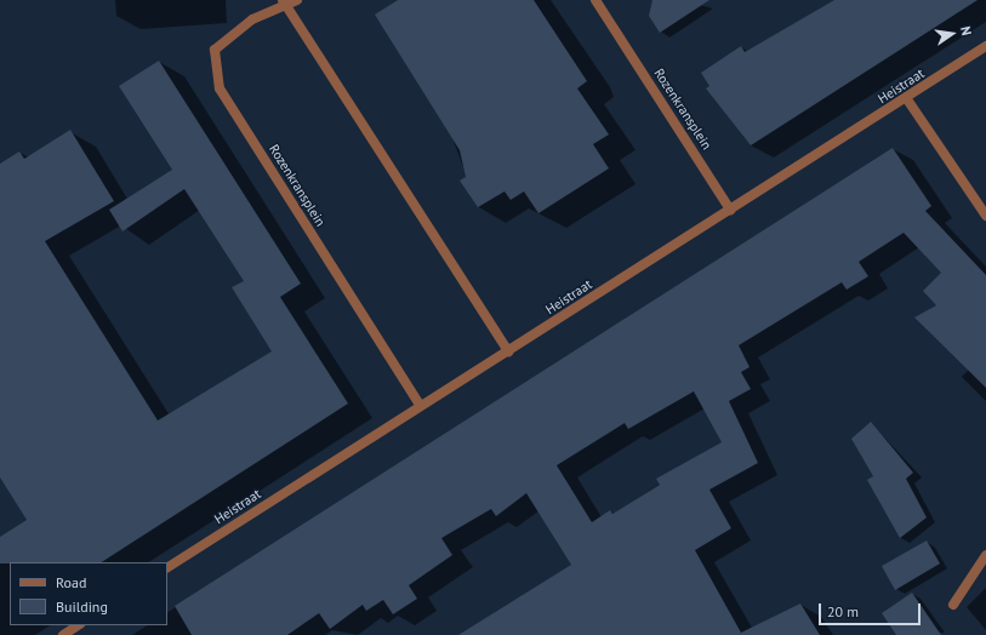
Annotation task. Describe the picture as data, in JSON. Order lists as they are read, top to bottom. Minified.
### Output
{"streets":{"street":["Heistraat","Rozenkransplein"]},"crossings":[["Heistraat","Rozenkransplein"]],"legend":["Road","Building"],"scale_bar":"20 m","north":"right"}
